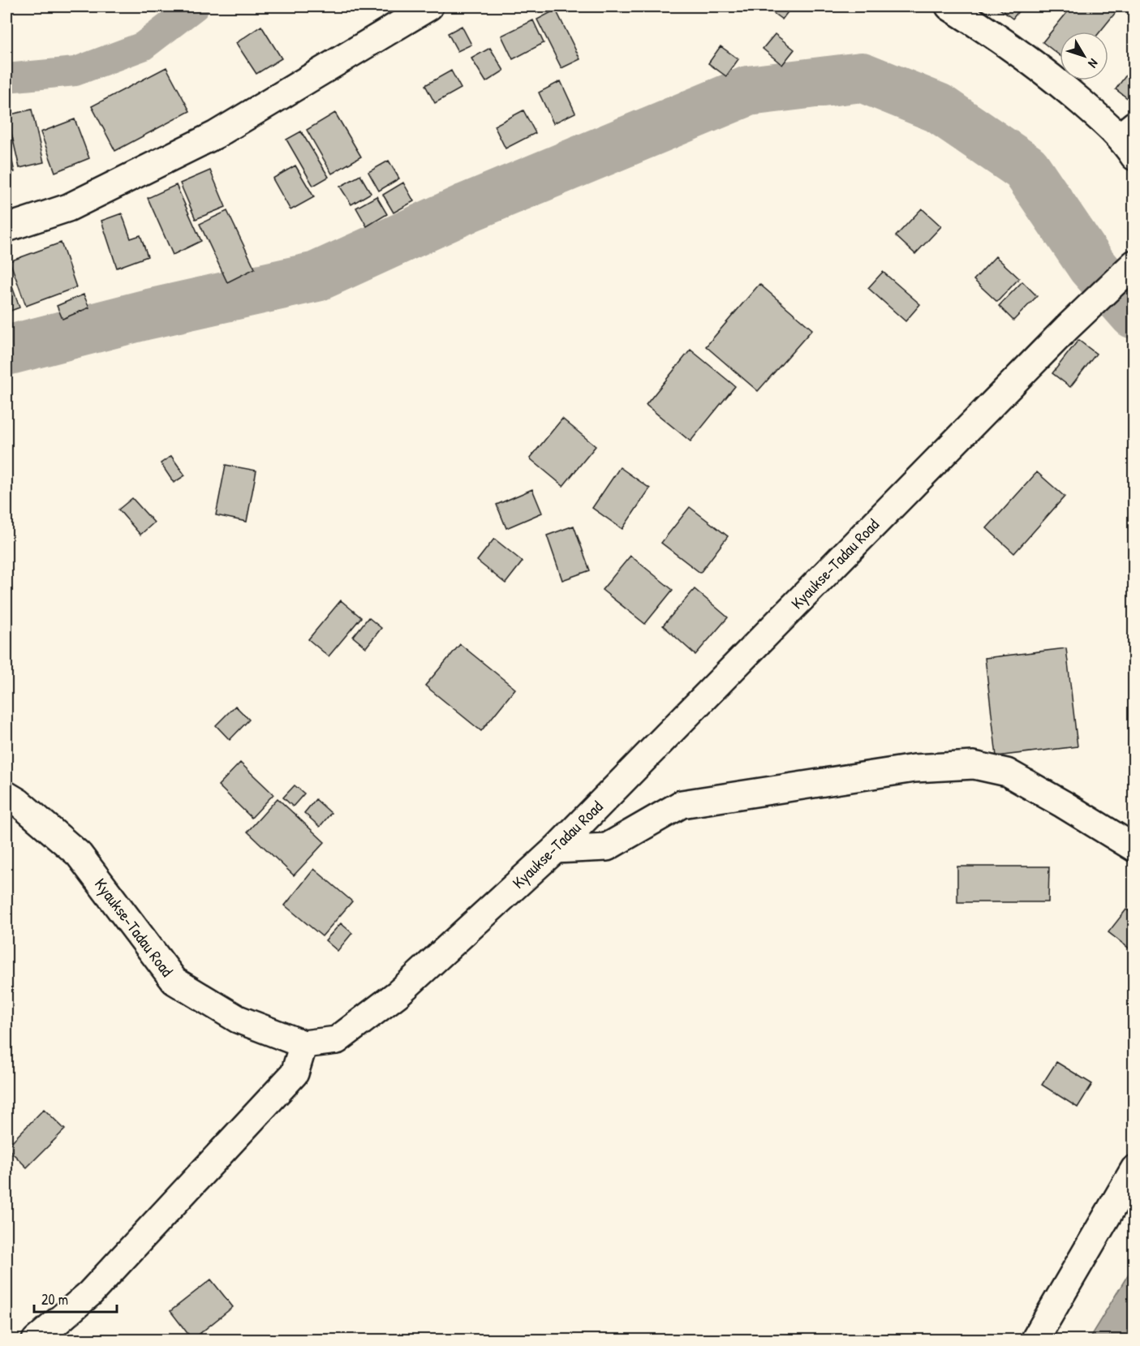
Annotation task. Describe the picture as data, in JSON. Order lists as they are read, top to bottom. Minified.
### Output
{"streets":{"street":["Kyaukse-Tadau Road"]},"scale_bar":"20 m","north":"bottom right"}
